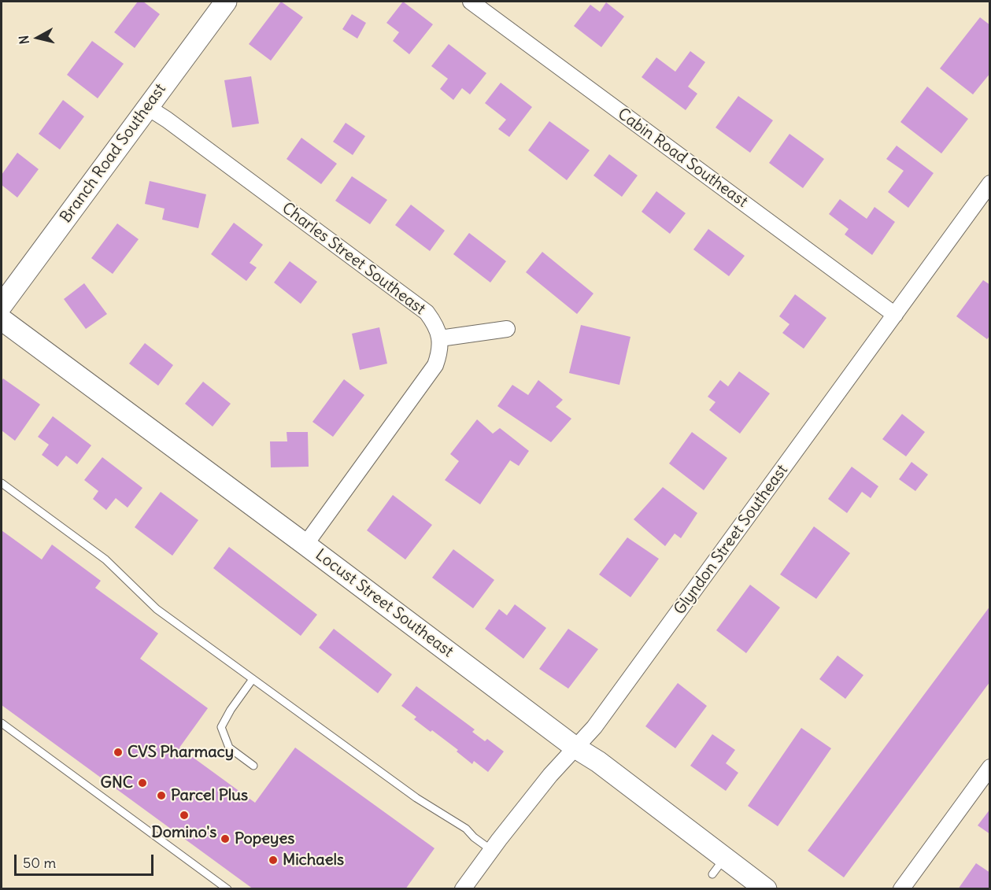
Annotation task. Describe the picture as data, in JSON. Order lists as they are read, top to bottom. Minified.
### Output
{"streets":{"street":["Branch Road Southeast","Cabin Road Southeast","Charles Street Southeast","Glyndon Street Southeast","Locust Street Southeast"]},"crossings":[["Branch Road Southeast","Charles Street Southeast"],["Cabin Road Southeast","Glyndon Street Southeast"],["Glyndon Street Southeast","Locust Street Southeast"]],"places":["CVS Pharmacy","GNC","Parcel Plus","Domino's","Popeyes","Michaels"],"scale_bar":"50 m","north":"left"}
